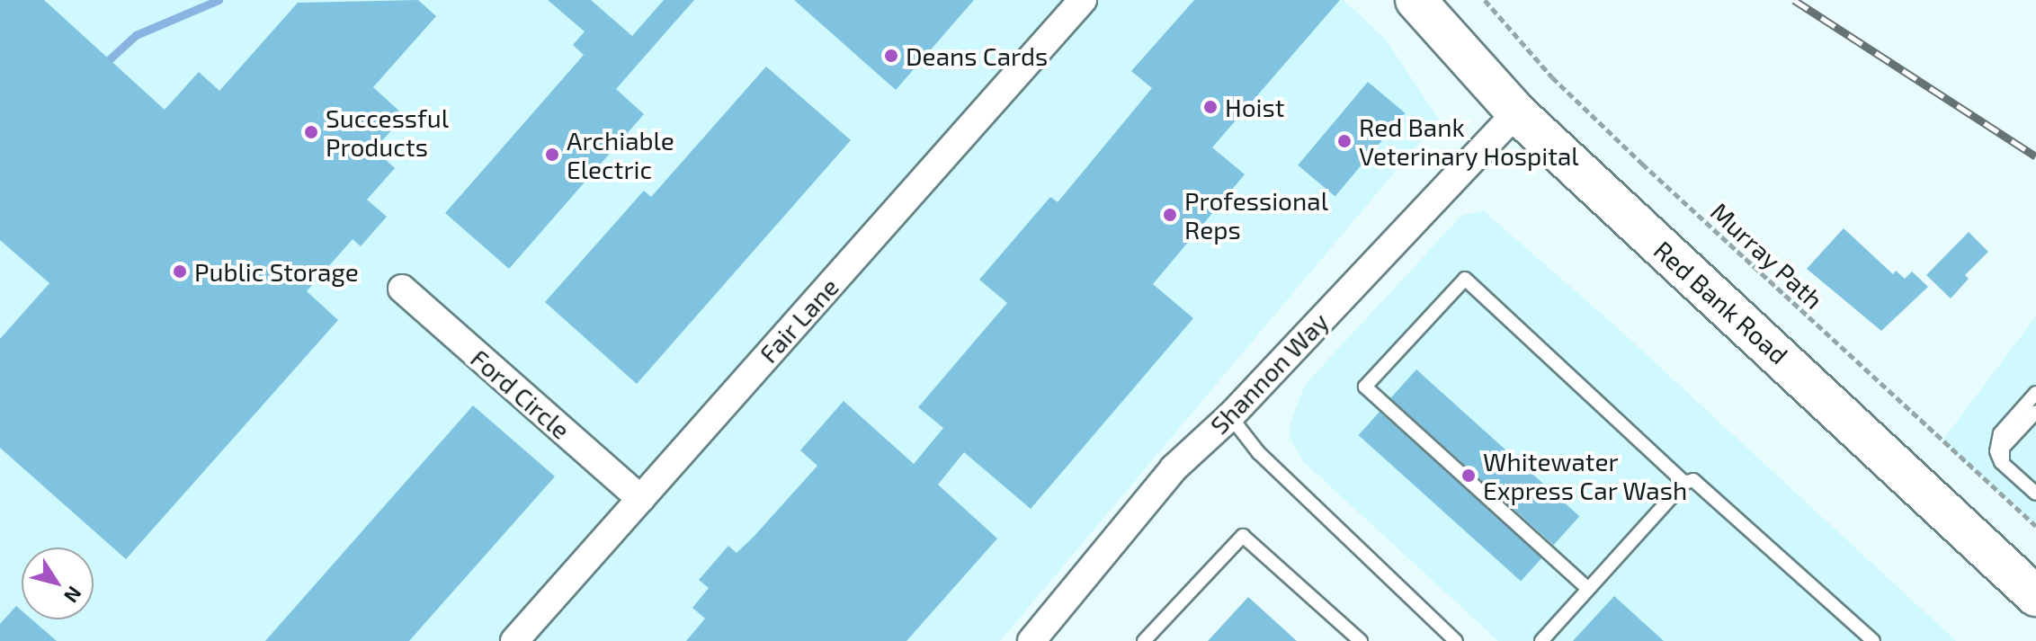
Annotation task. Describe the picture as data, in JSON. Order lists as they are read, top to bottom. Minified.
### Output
{"streets":{"highway":["Red Bank Road"],"street":["Fair Lane","Shannon Way","Ford Circle"],"path":["Murray Path"]},"crossings":[["Red Bank Road","Shannon Way"],["Fair Lane","Ford Circle"]],"places":["Deans Cards","Hoist","Successful Products","Red Bank Veterinary Hospital","Archiable Electric","Professional Reps","Public Storage","Whitewater Express Car Wash"],"north":"bottom right"}
